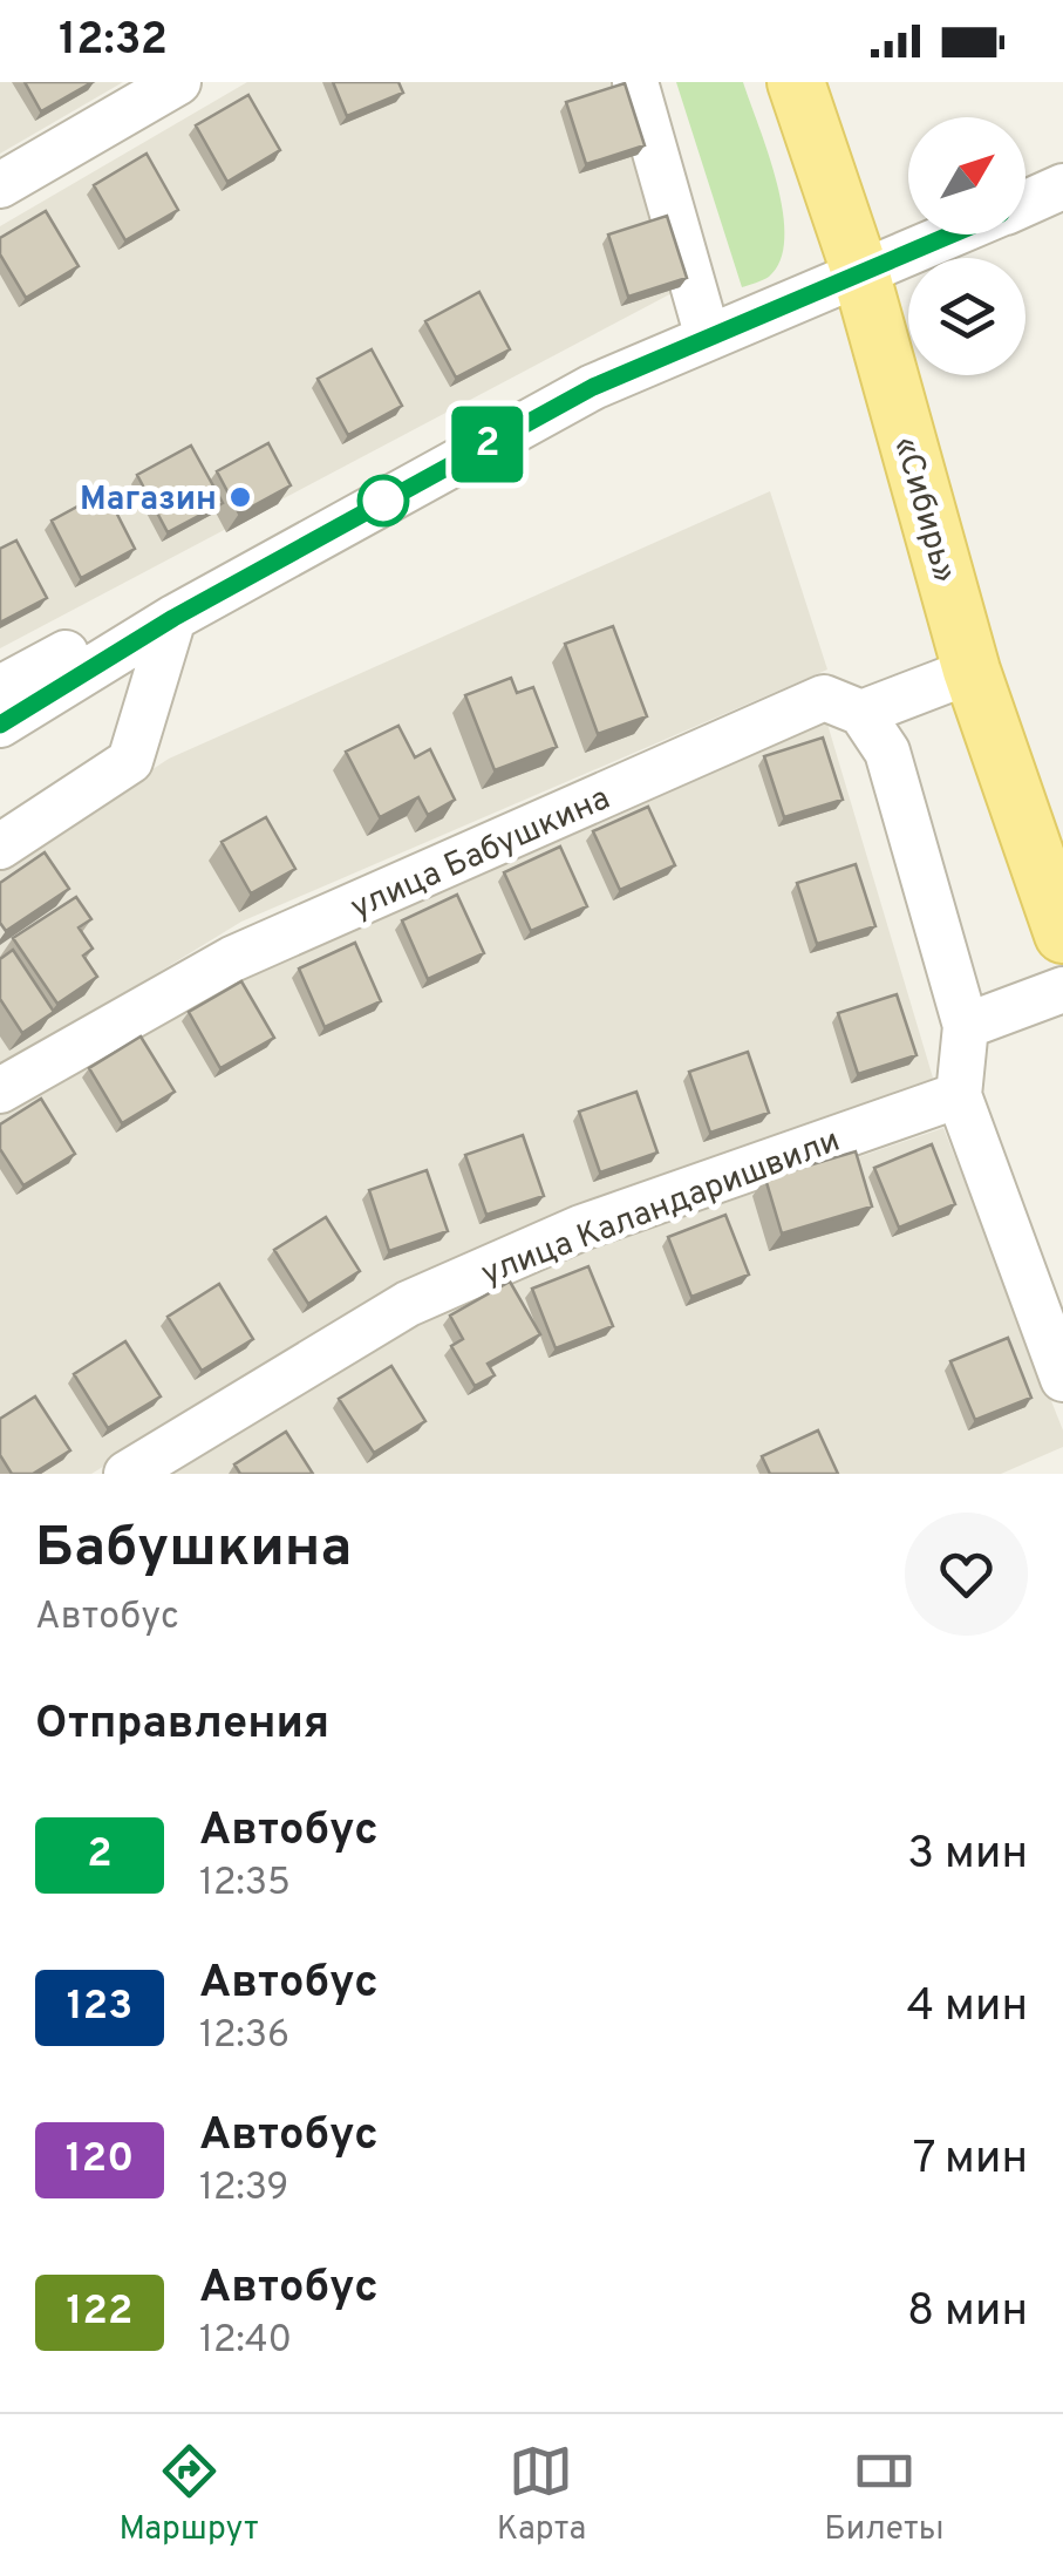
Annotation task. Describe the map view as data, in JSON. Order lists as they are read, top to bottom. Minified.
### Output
{"streets":{"main road":["«Сибирь»"],"street":["улица Бабушкина","улица Каландаришвили"]},"crossings":[["«Сибирь»","улица Бабушкина"]],"places":["Магазин"],"lines":["bus line 2"],"north":"top right","page":{"status":"12:32","on_map":"2","heading":[["Бабушкина","Автобус"],"Отправления"],"list":[{"mark":"2","name":"Автобус","note":"12:35","value":"3 мин"},{"mark":"123","name":"Автобус","note":"12:36","value":"4 мин"},{"mark":"120","name":"Автобус","note":"12:39","value":"7 мин"},{"mark":"122","name":"Автобус","note":"12:40","value":"8 мин"}],"tabs":["Маршрут","Карта","Билеты"]}}
